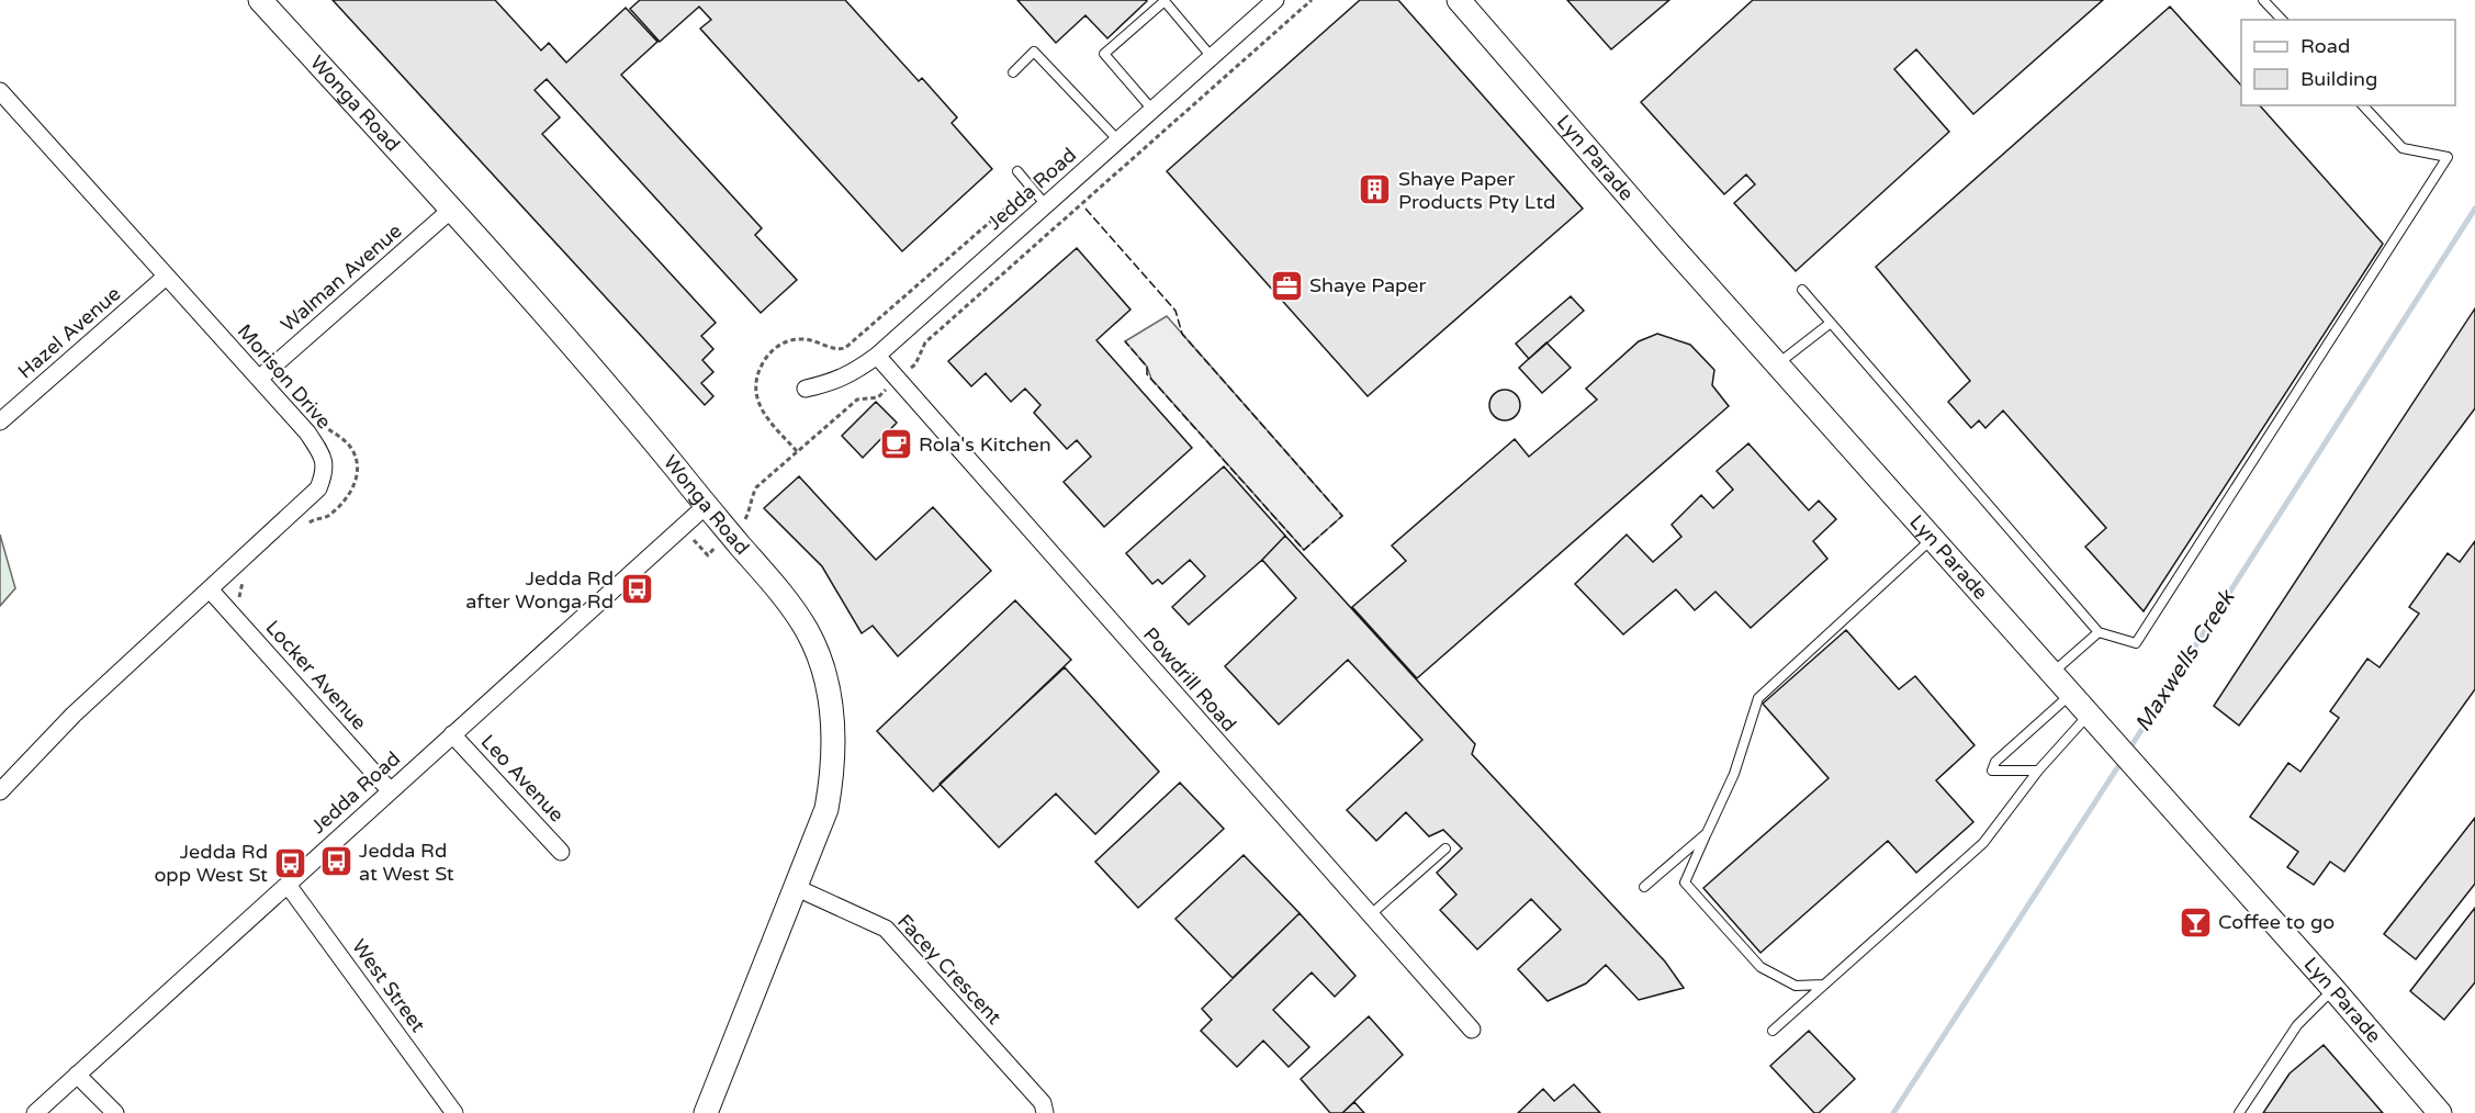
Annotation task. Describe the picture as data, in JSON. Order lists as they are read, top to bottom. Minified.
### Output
{"streets":{"street":["Wonga Road","Lyn Parade","Jedda Road","Walman Avenue","Hazel Avenue","Morison Drive","Locker Avenue","Powdrill Road","Leo Avenue","Facey Crescent","West Street"]},"crossings":[["Wonga Road","Jedda Road"],["Wonga Road","Walman Avenue"],["Wonga Road","Facey Crescent"],["Jedda Road","Locker Avenue"],["Jedda Road","Powdrill Road"],["Jedda Road","Leo Avenue"],["Jedda Road","West Street"],["Walman Avenue","Morison Drive"],["Hazel Avenue","Morison Drive"],["Morison Drive","Locker Avenue"]],"water":["Maxwells Creek"],"places":{"building":["Shaye Paper Products Pty Ltd"],"office":["Shaye Paper"],"cafe":["Rola's Kitchen"],"bus stop":["Jedda Rd after Wonga Rd","Jedda Rd at West St","Jedda Rd opp West St"],"bar":["Coffee to go"]},"legend":["Road","Building"]}
